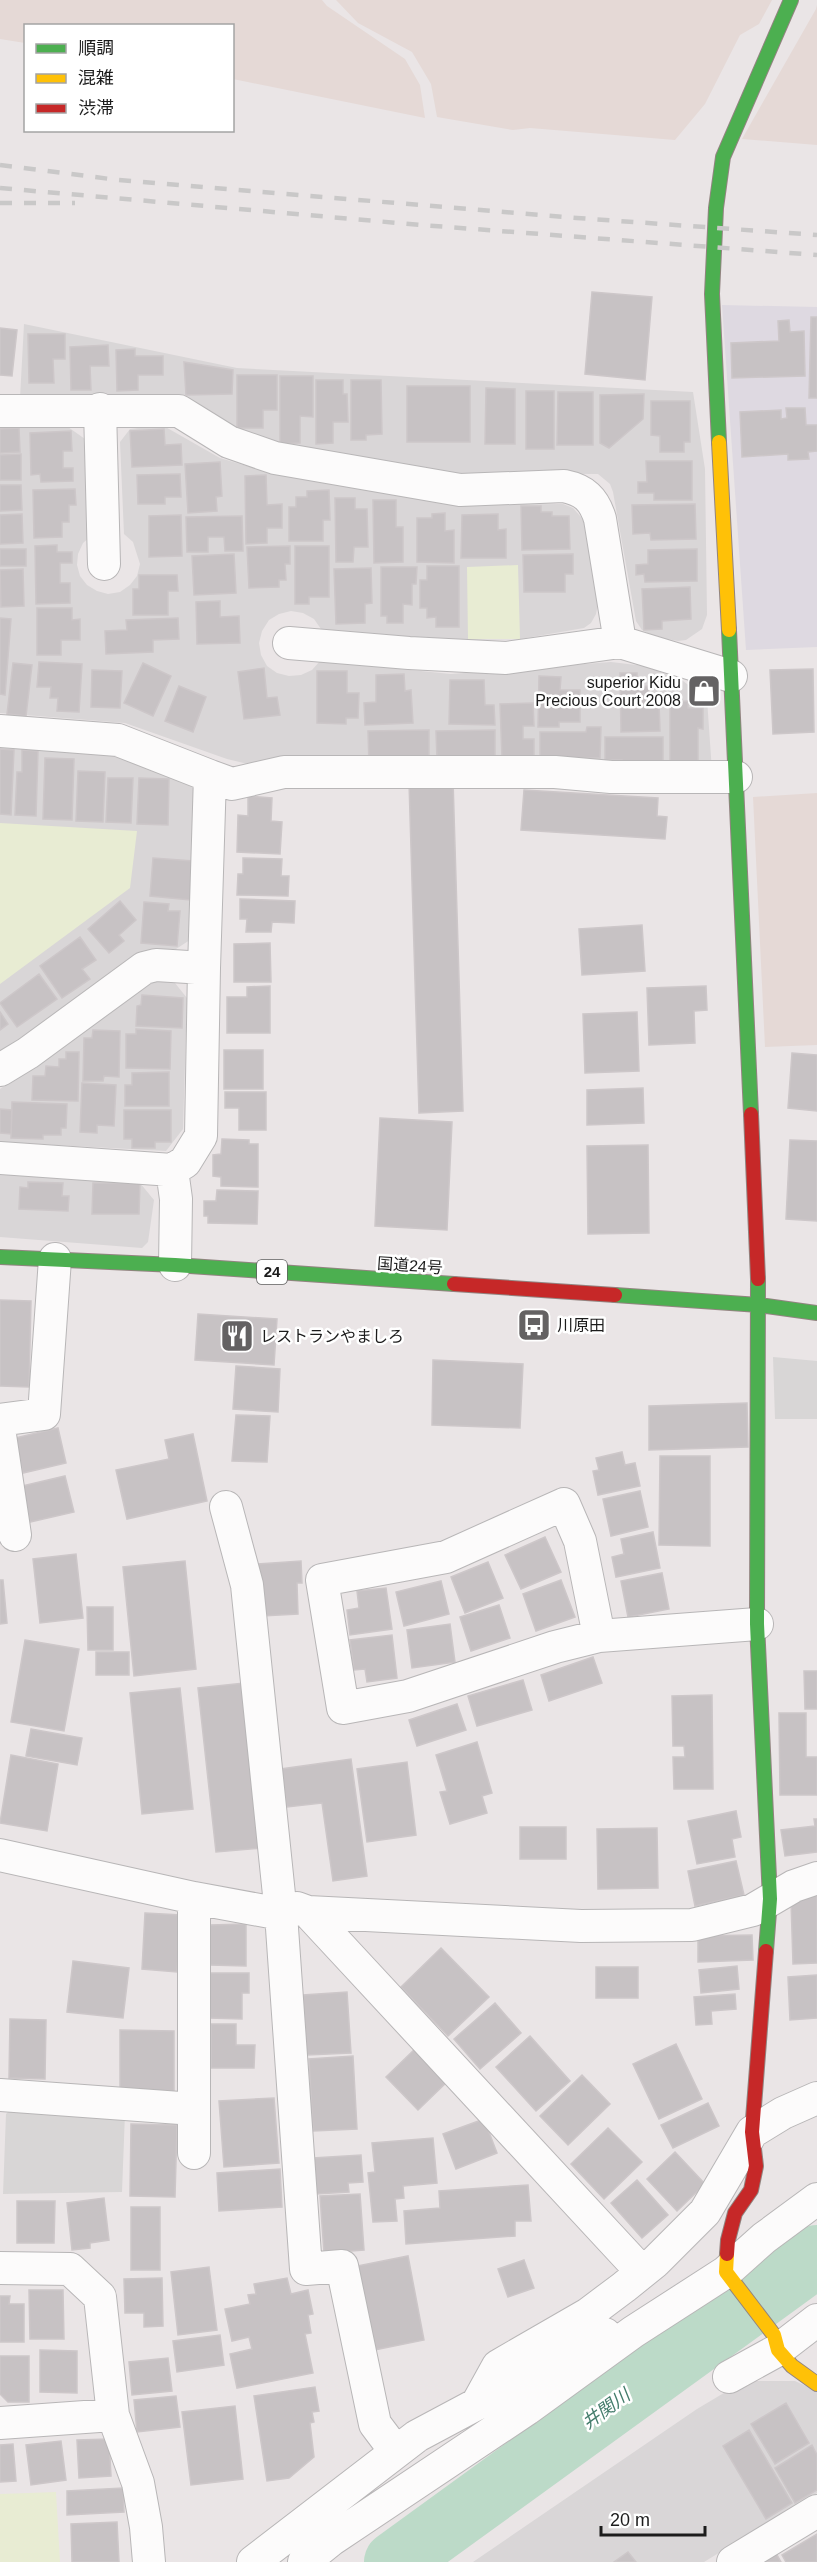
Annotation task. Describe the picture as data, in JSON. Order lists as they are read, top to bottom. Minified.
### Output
{"streets":{"main road":["国道24号","24"]},"water":["井関川"],"places":{"shop":["superior Kidu Precious Court 2008"],"bus stop":["川原田"],"restaurant":["レストランやましろ"]},"legend":["順調","混雑","渋滞"],"scale_bar":"20 m"}
